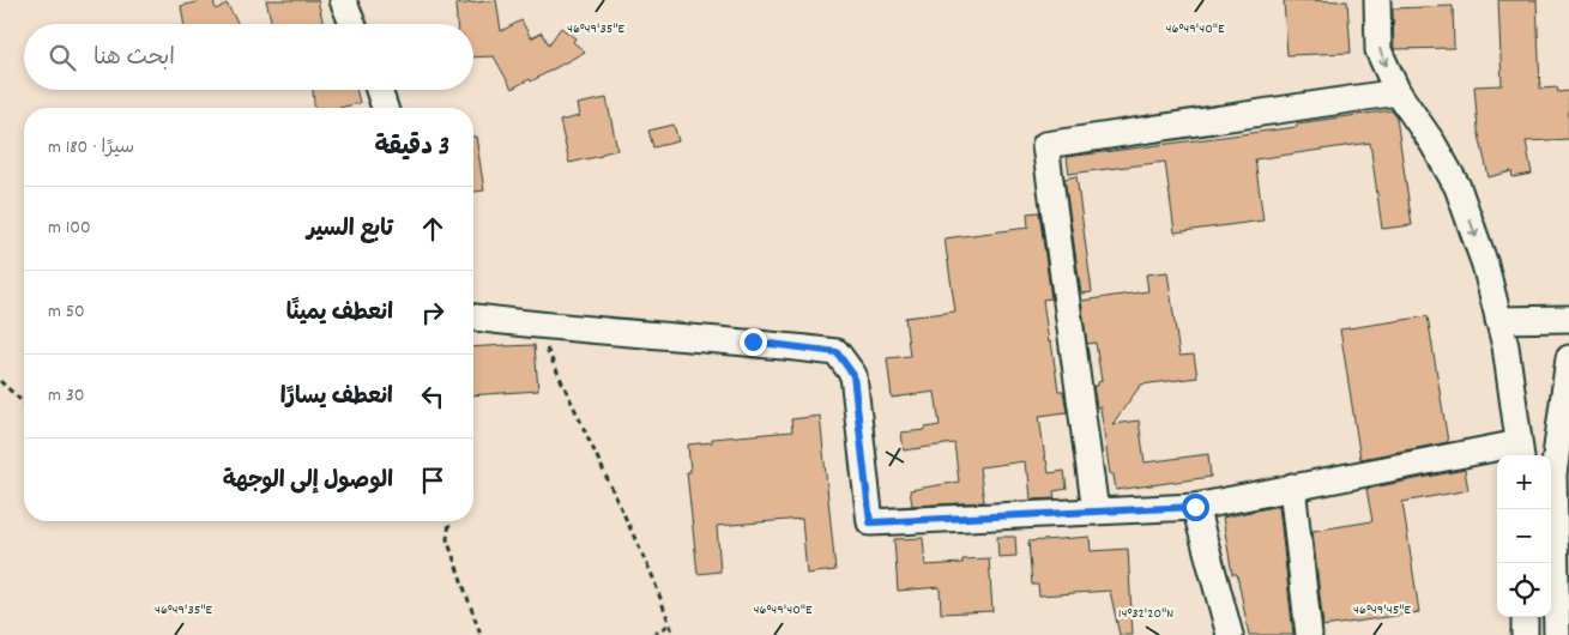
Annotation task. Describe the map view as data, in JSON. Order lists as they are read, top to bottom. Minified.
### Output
{"page":{"search":"ابحث هنا","heading":["3 دقيقة","سيرًا · 180 m"],"list":[["تابع السير","100 m"],["انعطف يمينًا","50 m"],["انعطف يسارًا","30 m"],"الوصول إلى الوجهة"],"map_buttons":["+","−"]},"coordinates":["46°49'35\"E","46°49'40\"E","46°49'45\"E","14°32'20\"N"]}
